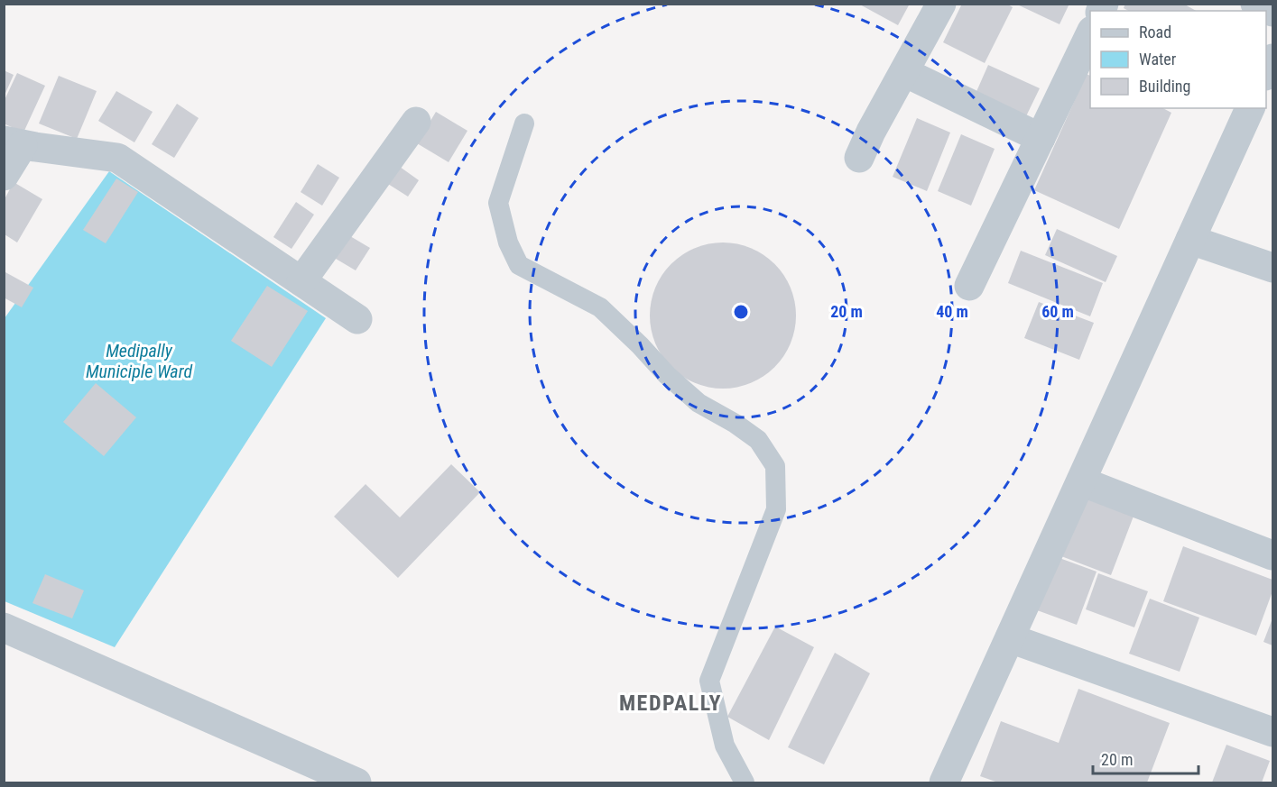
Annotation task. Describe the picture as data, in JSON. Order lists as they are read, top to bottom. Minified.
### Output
{"districts":["MEDPALLY"],"water":["Medipally Municiple Ward"],"legend":["Road","Water","Building"],"scale_bar":"20 m","rings":["20 m","40 m","60 m"]}
